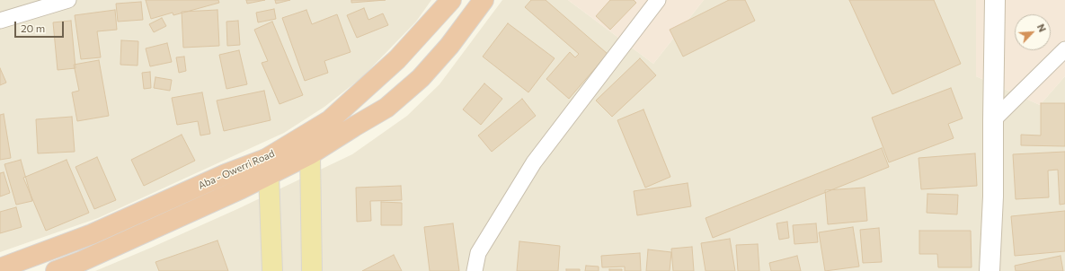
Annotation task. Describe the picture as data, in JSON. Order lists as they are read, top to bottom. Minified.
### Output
{"streets":{"highway":["Aba - Owerri Road"]},"scale_bar":"20 m","north":"top right"}
